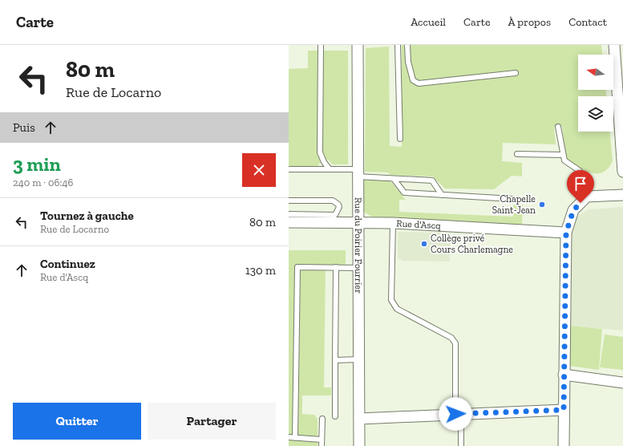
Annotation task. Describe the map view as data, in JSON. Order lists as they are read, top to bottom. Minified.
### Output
{"streets":{"street":["Rue d'Ascq","Rue du Poirier Fourrier"]},"crossings":[["Rue d'Ascq","Rue du Poirier Fourrier"]],"places":["Chapelle Saint-Jean","Collège privé Cours Charlemagne"],"north":"left","page":{"header":"Carte","nav":["Accueil","Carte","À propos","Contact"],"turn":["80 m","Rue de Locarno"],"then":"Puis","heading":["3 min","240 m · 06:46"],"list":[{"name":"Tournez à gauche","note":"Rue de Locarno","value":"80 m"},{"name":"Continuez","note":"Rue d'Ascq","value":"130 m"}],"buttons":["Quitter","Partager"]}}
